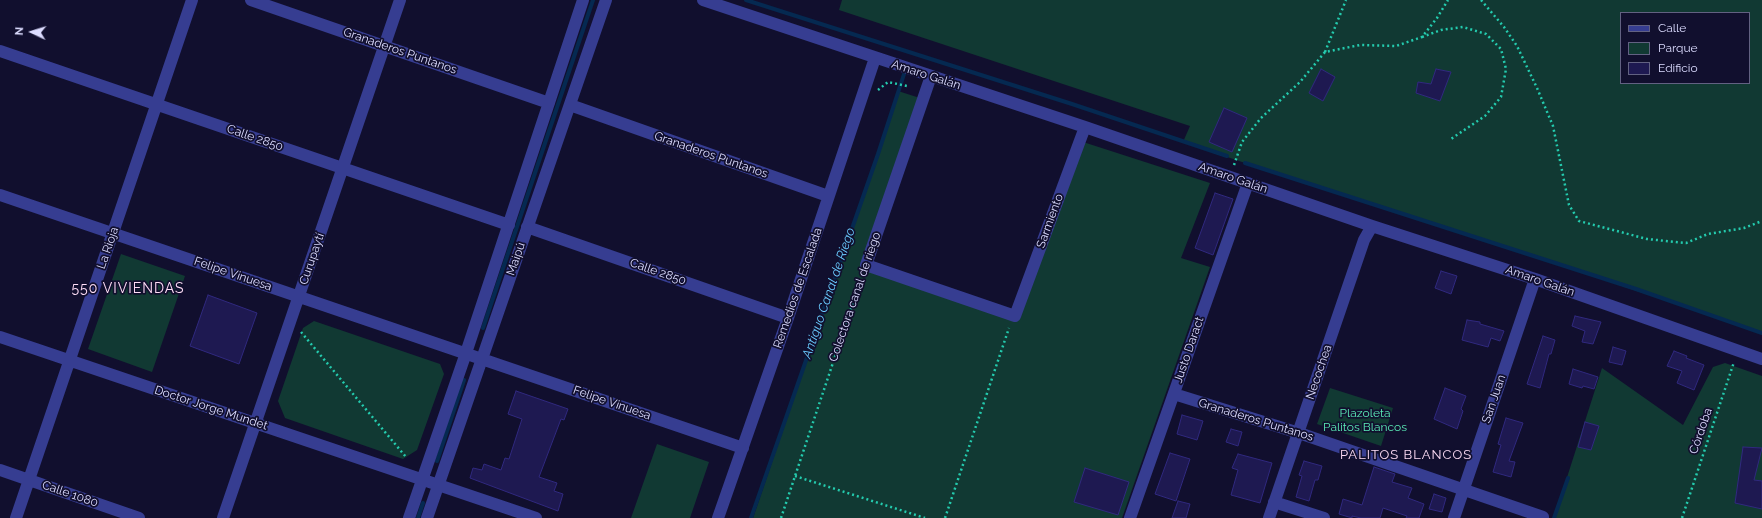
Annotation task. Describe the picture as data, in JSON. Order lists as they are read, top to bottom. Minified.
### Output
{"streets":{"street":["Granaderos Puntanos","Amaro Galán","Calle 2850","Sarmiento","La Rioja","Curupaytí","Maipú","Felipe Vinuesa","Remedios de Escalada","Colectora canal de riego","Justo Daract","Necochea","San Juan","Doctor Jorge Mundet","Calle 1080"],"path":["Córdoba"]},"crossings":[["Granaderos Puntanos","Curupaytí"],["Granaderos Puntanos","Maipú"],["Granaderos Puntanos","Remedios de Escalada"],["Granaderos Puntanos","Justo Daract"],["Granaderos Puntanos","Necochea"],["Granaderos Puntanos","San Juan"],["Amaro Galán","Sarmiento"],["Amaro Galán","Remedios de Escalada"],["Amaro Galán","Colectora canal de riego"],["Amaro Galán","Justo Daract"],["Amaro Galán","Necochea"],["Amaro Galán","San Juan"],["Amaro Galán","Córdoba"],["Calle 2850","La Rioja"],["Calle 2850","Curupaytí"],["Calle 2850","Maipú"],["Calle 2850","Remedios de Escalada"],["Sarmiento","Colectora canal de riego"],["La Rioja","Felipe Vinuesa"],["La Rioja","Doctor Jorge Mundet"],["La Rioja","Calle 1080"],["Curupaytí","Felipe Vinuesa"],["Curupaytí","Doctor Jorge Mundet"],["Maipú","Felipe Vinuesa"],["Maipú","Doctor Jorge Mundet"],["Felipe Vinuesa","Remedios de Escalada"]],"districts":["550 VIVIENDAS","PALITOS BLANCOS"],"water":["Antiguo Canal de Riego"],"parks":["Plazoleta Palitos Blancos"],"legend":["Calle","Parque","Edificio"],"north":"left"}
